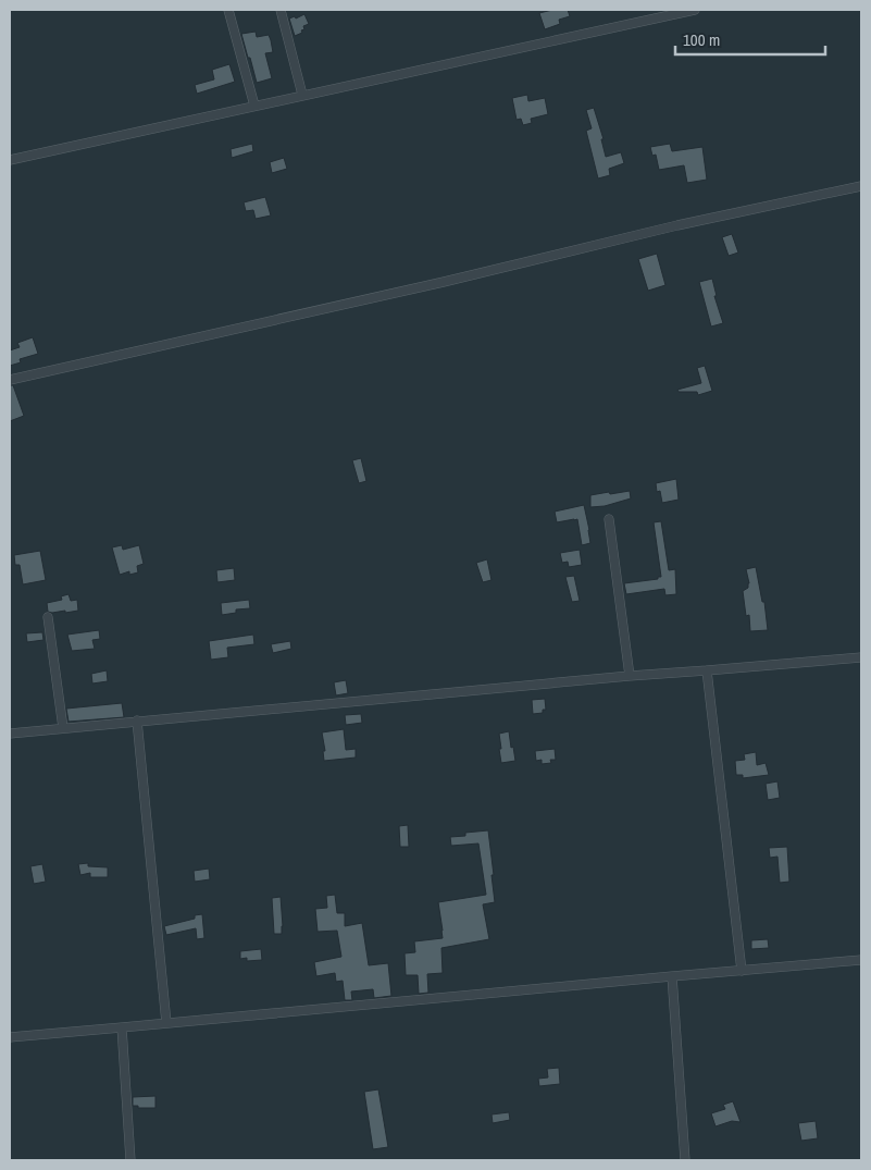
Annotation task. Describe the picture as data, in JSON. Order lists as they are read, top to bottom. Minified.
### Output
{"scale_bar":"100 m"}
